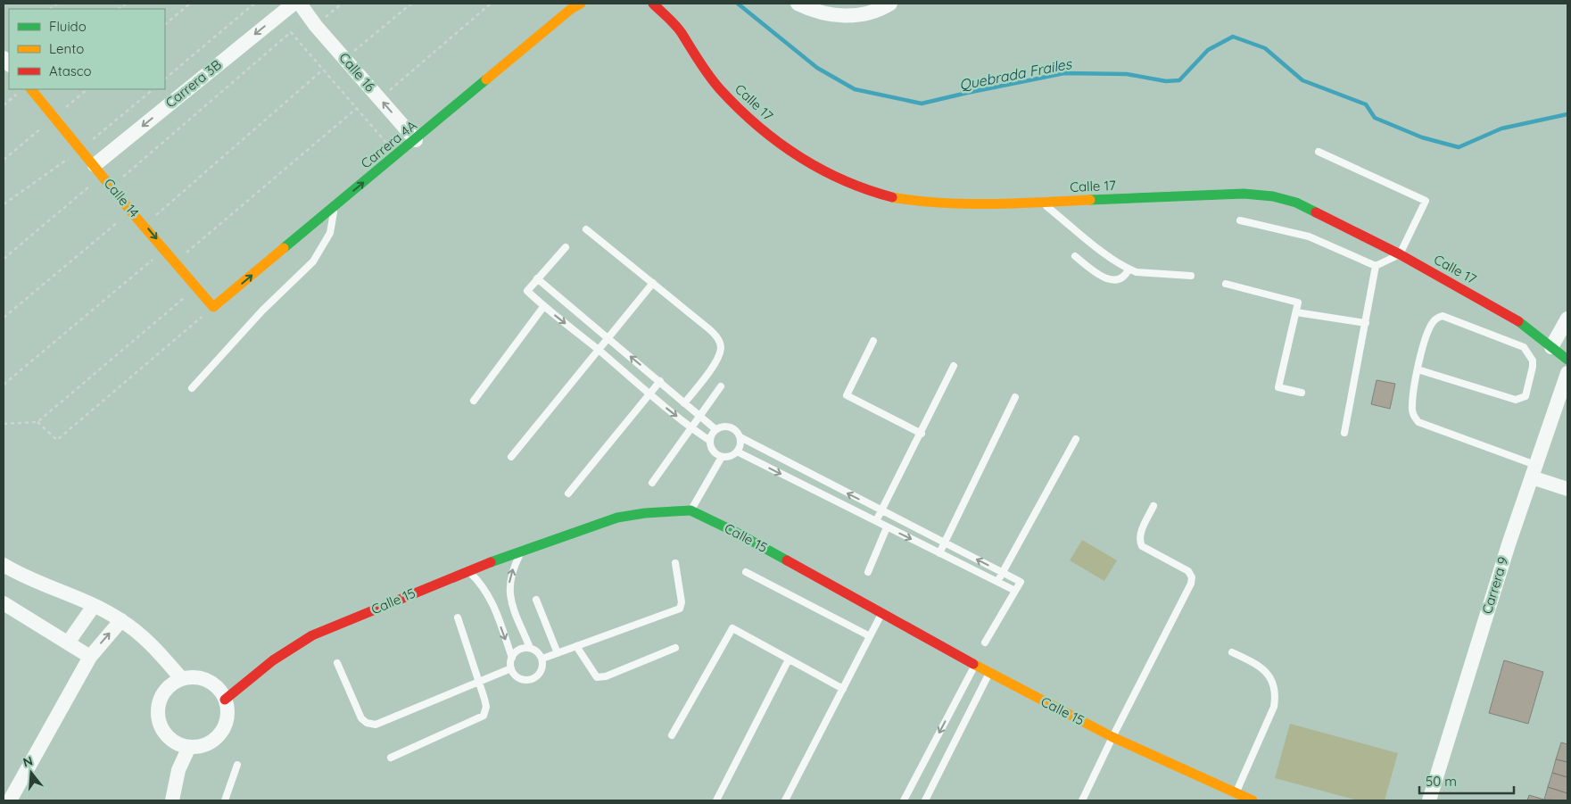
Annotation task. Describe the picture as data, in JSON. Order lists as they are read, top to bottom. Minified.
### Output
{"streets":{"street":["Calle 16","Carrera 3B","Calle 17","Carrera 4A","Calle 14","Calle 15","Carrera 9"]},"crossings":[["Calle 16","Carrera 4A"],["Carrera 3B","Calle 14"],["Carrera 4A","Calle 14"]],"one_way":["Carrera 3B","Carrera 4A"],"water":["Quebrada Frailes"],"legend":["Fluido","Lento","Atasco"],"scale_bar":"50 m","north":"top"}
